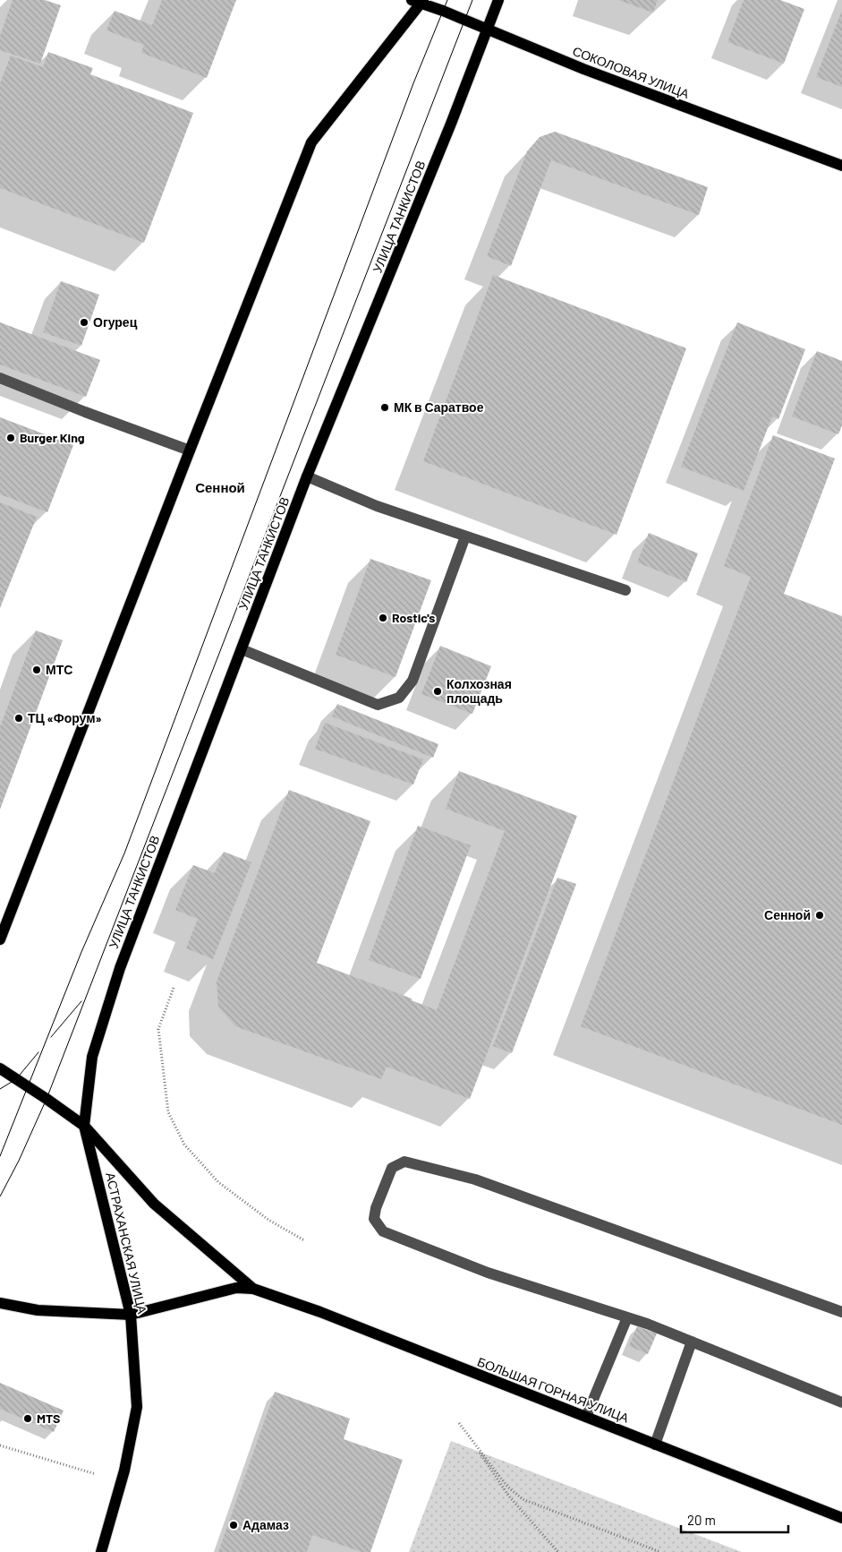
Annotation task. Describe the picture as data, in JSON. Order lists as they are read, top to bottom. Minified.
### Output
{"streets":{"main road":["СОКОЛОВАЯ УЛИЦА","УЛИЦА ТАНКИСТОВ","АСТРАХАНСКАЯ УЛИЦА","БОЛЬШАЯ ГОРНАЯ УЛИЦА"]},"crossings":[["СОКОЛОВАЯ УЛИЦА","УЛИЦА ТАНКИСТОВ"],["УЛИЦА ТАНКИСТОВ","АСТРАХАНСКАЯ УЛИЦА"],["УЛИЦА ТАНКИСТОВ","БОЛЬШАЯ ГОРНАЯ УЛИЦА"],["АСТРАХАНСКАЯ УЛИЦА","БОЛЬШАЯ ГОРНАЯ УЛИЦА"]],"districts":["Сенной"],"places":["Огурец","МК в Саратвое","Burger King","Rostic's","МТС","Колхозная площадь","ТЦ «Форум»","Сенной","MTS","Адамаз"],"scale_bar":"20 m"}
